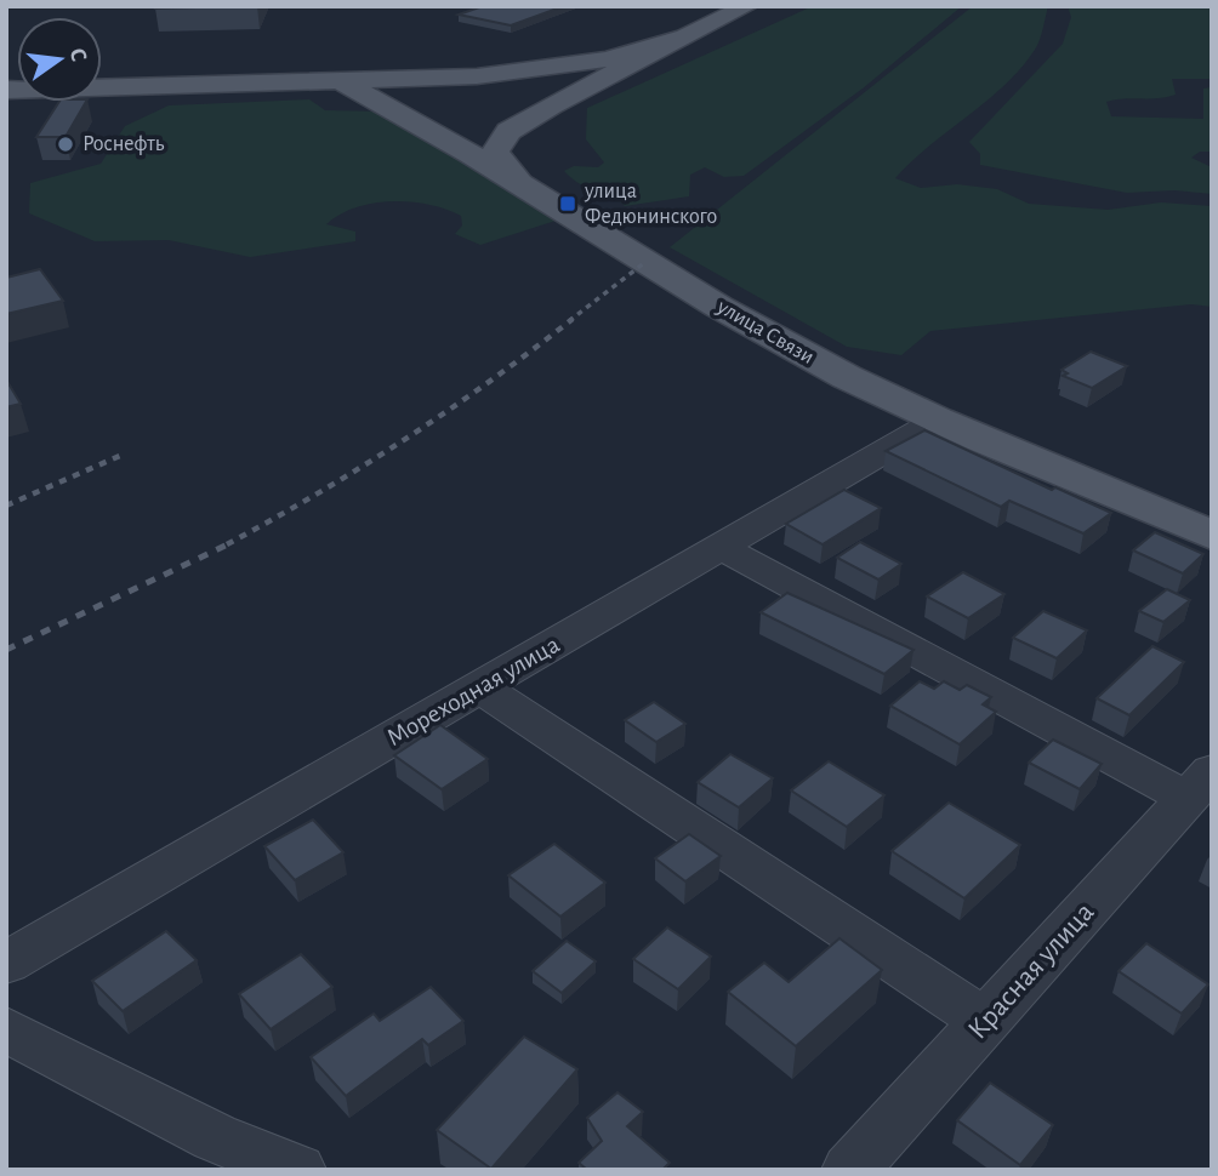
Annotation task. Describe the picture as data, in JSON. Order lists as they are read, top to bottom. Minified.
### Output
{"streets":{"main road":["улица Связи"],"street":["Мореходная улица","Красная улица"]},"crossings":[["улица Связи","Мореходная улица"]],"places":{"other":["Роснефть"],"transit":["улица Федюнинского"]},"north":"right"}
